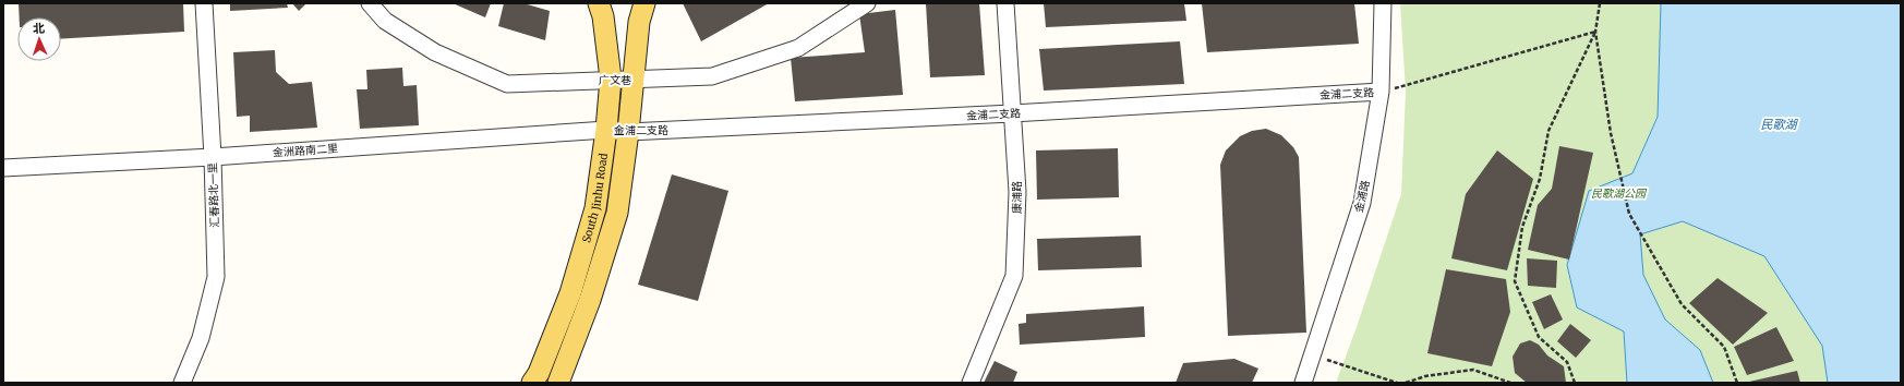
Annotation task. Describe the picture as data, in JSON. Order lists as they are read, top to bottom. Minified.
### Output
{"streets":{"main road":["South Jinhu Road"],"street":["广文巷","金浦二支路","金洲路南二里","汇春路北一里","金浦路","康浦路"]},"crossings":[["广文巷","South Jinhu Road"],["金浦二支路","金洲路南二里"],["金浦二支路","金浦路"],["金浦二支路","South Jinhu Road"],["金浦二支路","康浦路"],["金洲路南二里","汇春路北一里"],["金洲路南二里","South Jinhu Road"]],"water":["民歌湖"],"parks":["民歌湖公园"],"north":"top"}
